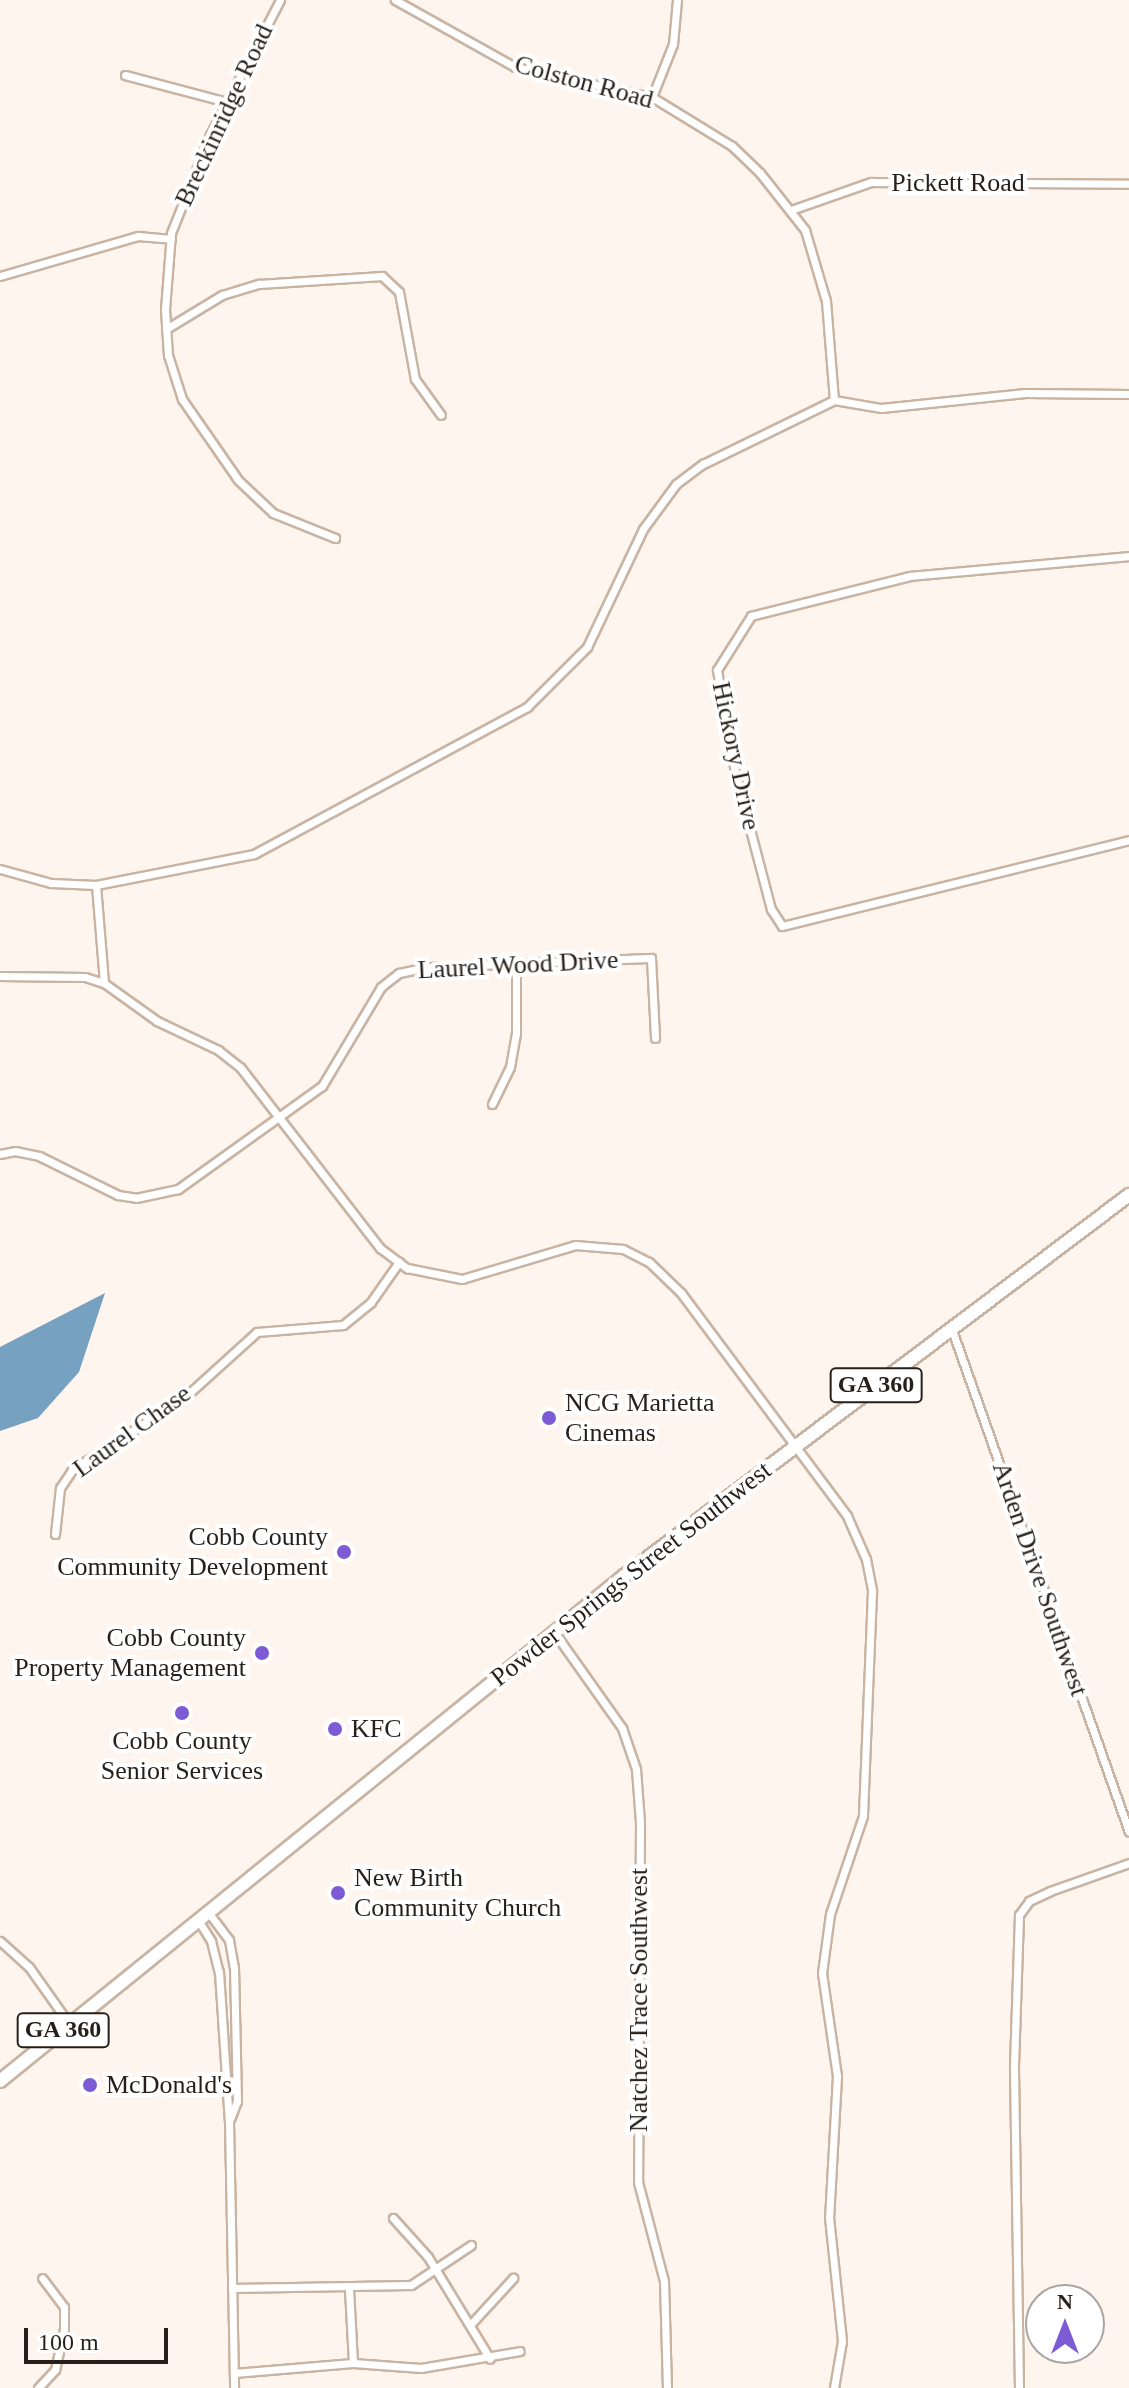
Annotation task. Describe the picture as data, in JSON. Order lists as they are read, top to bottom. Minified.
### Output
{"streets":{"main road":["GA 360","Powder Springs Street Southwest"],"street":["Colston Road","Breckinridge Road","Pickett Road","Hickory Drive","Laurel Wood Drive","Laurel Chase","Arden Drive Southwest","Natchez Trace Southwest"]},"crossings":[["Colston Road","Pickett Road"],["GA 360","Powder Springs Street Southwest"],["Powder Springs Street Southwest","Arden Drive Southwest"],["Powder Springs Street Southwest","Natchez Trace Southwest"]],"places":["NCG Marietta Cinemas","Cobb County Community Development","Cobb County Property Management","Cobb County Senior Services","KFC","New Birth Community Church","McDonald's"],"scale_bar":"100 m","north":"top"}
